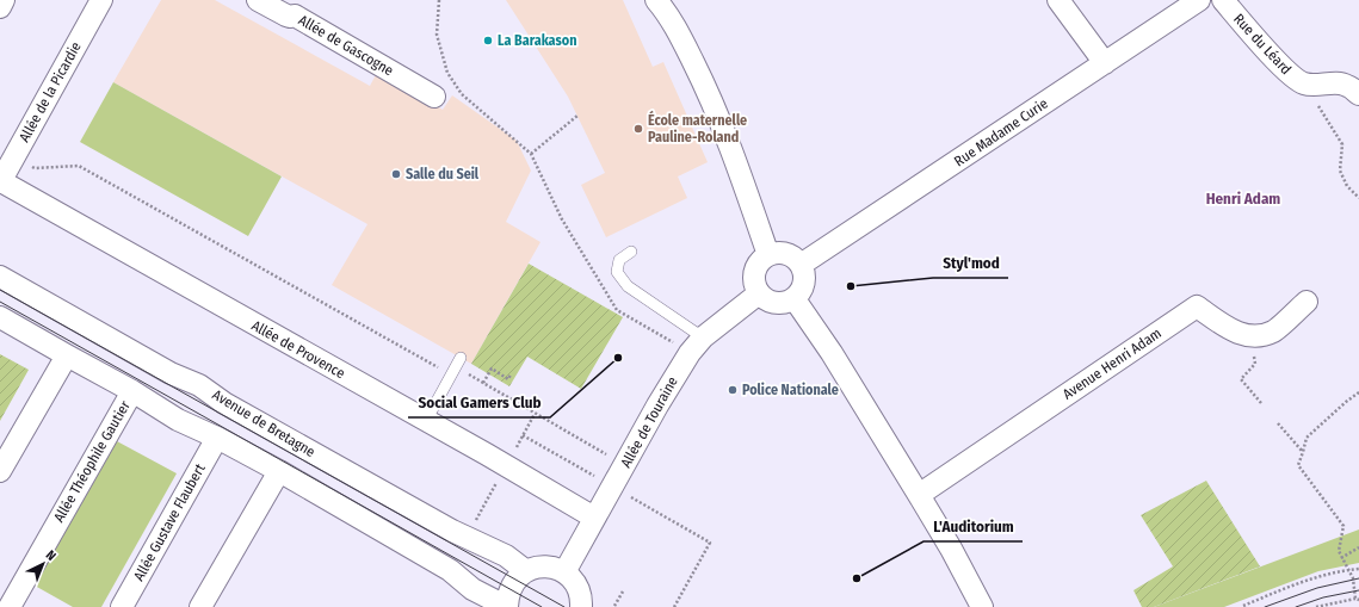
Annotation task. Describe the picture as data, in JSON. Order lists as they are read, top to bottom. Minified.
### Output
{"streets":{"street":["Rue du Léard","Allée de Gascogne","Allée de la Picardie","Rue Madame Curie","Allée de Provence","Avenue Henri Adam","Allée de Touraine","Avenue de Bretagne","Allée Théophile Gautier","Allée Gustave Flaubert"]},"crossings":[["Allée de la Picardie","Allée de Provence"],["Rue Madame Curie","Allée de Touraine"],["Allée de Provence","Allée de Touraine"]],"districts":["Henri Adam"],"places":["La Barakason","École maternelle Pauline-Roland","Salle du Seil","Styl'mod","Social Gamers Club","Police Nationale","L'Auditorium"],"north":"top right"}
